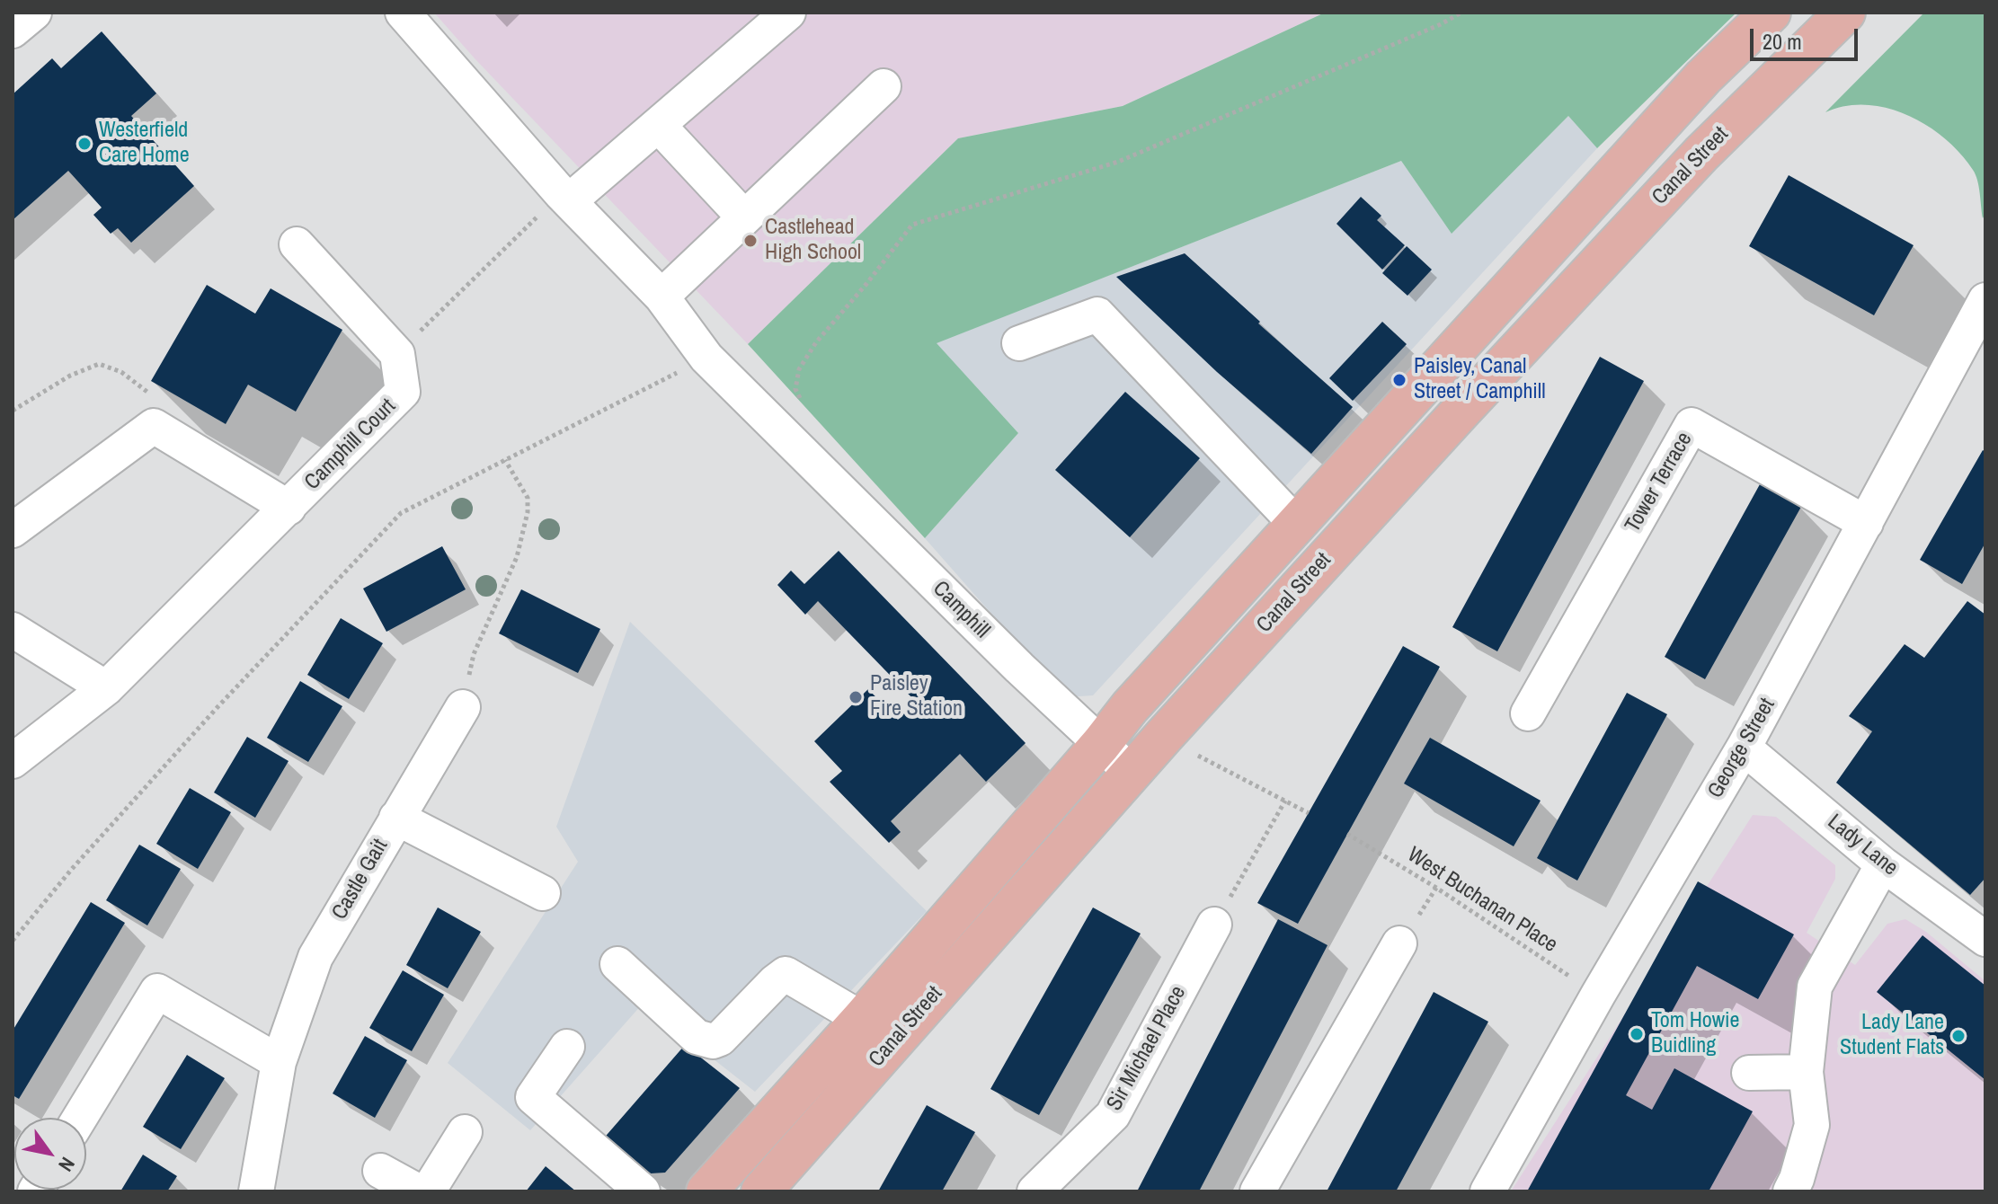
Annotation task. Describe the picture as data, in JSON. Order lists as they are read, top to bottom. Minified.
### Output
{"streets":{"main road":["Canal Street"],"street":["Camphill Court","Tower Terrace","Camphill","George Street","Lady Lane","Castle Gait","Sir Michael Place"],"path":["West Buchanan Place"]},"crossings":[["Canal Street","Camphill"],["Tower Terrace","George Street"],["George Street","Lady Lane"],["George Street","West Buchanan Place"]],"places":["Westerfield Care Home","Castlehead High School","Paisley, Canal Street / Camphill","Paisley Fire Station","Tom Howie Buidling","Lady Lane Student Flats"],"scale_bar":"20 m","north":"bottom right"}
